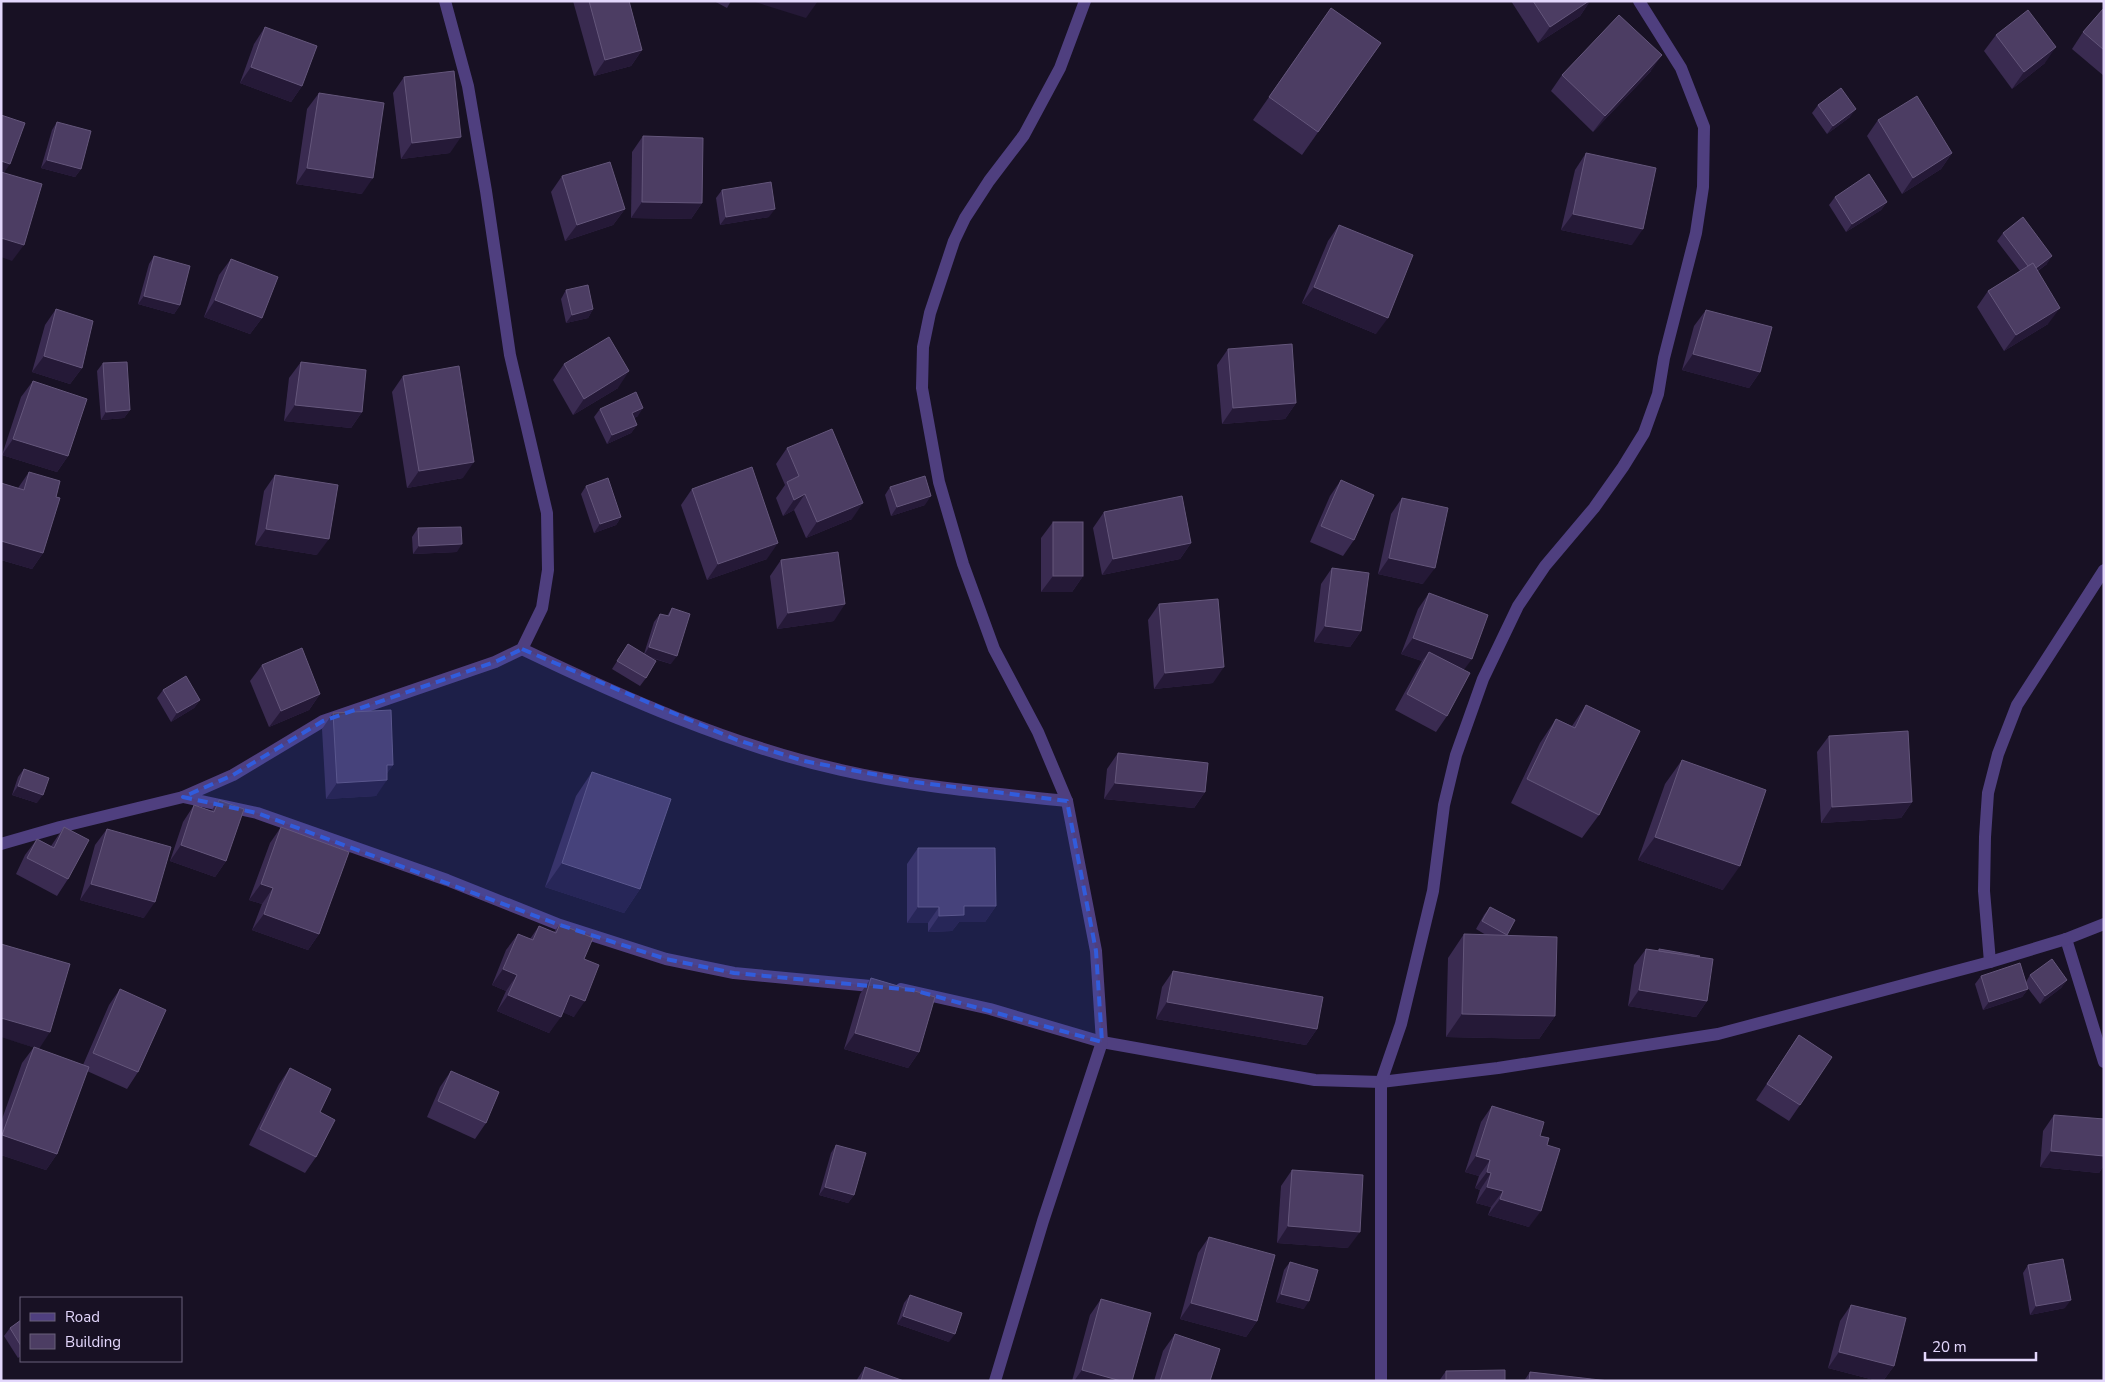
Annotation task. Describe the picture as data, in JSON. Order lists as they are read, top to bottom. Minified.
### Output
{"legend":["Road","Building"],"scale_bar":"20 m"}
